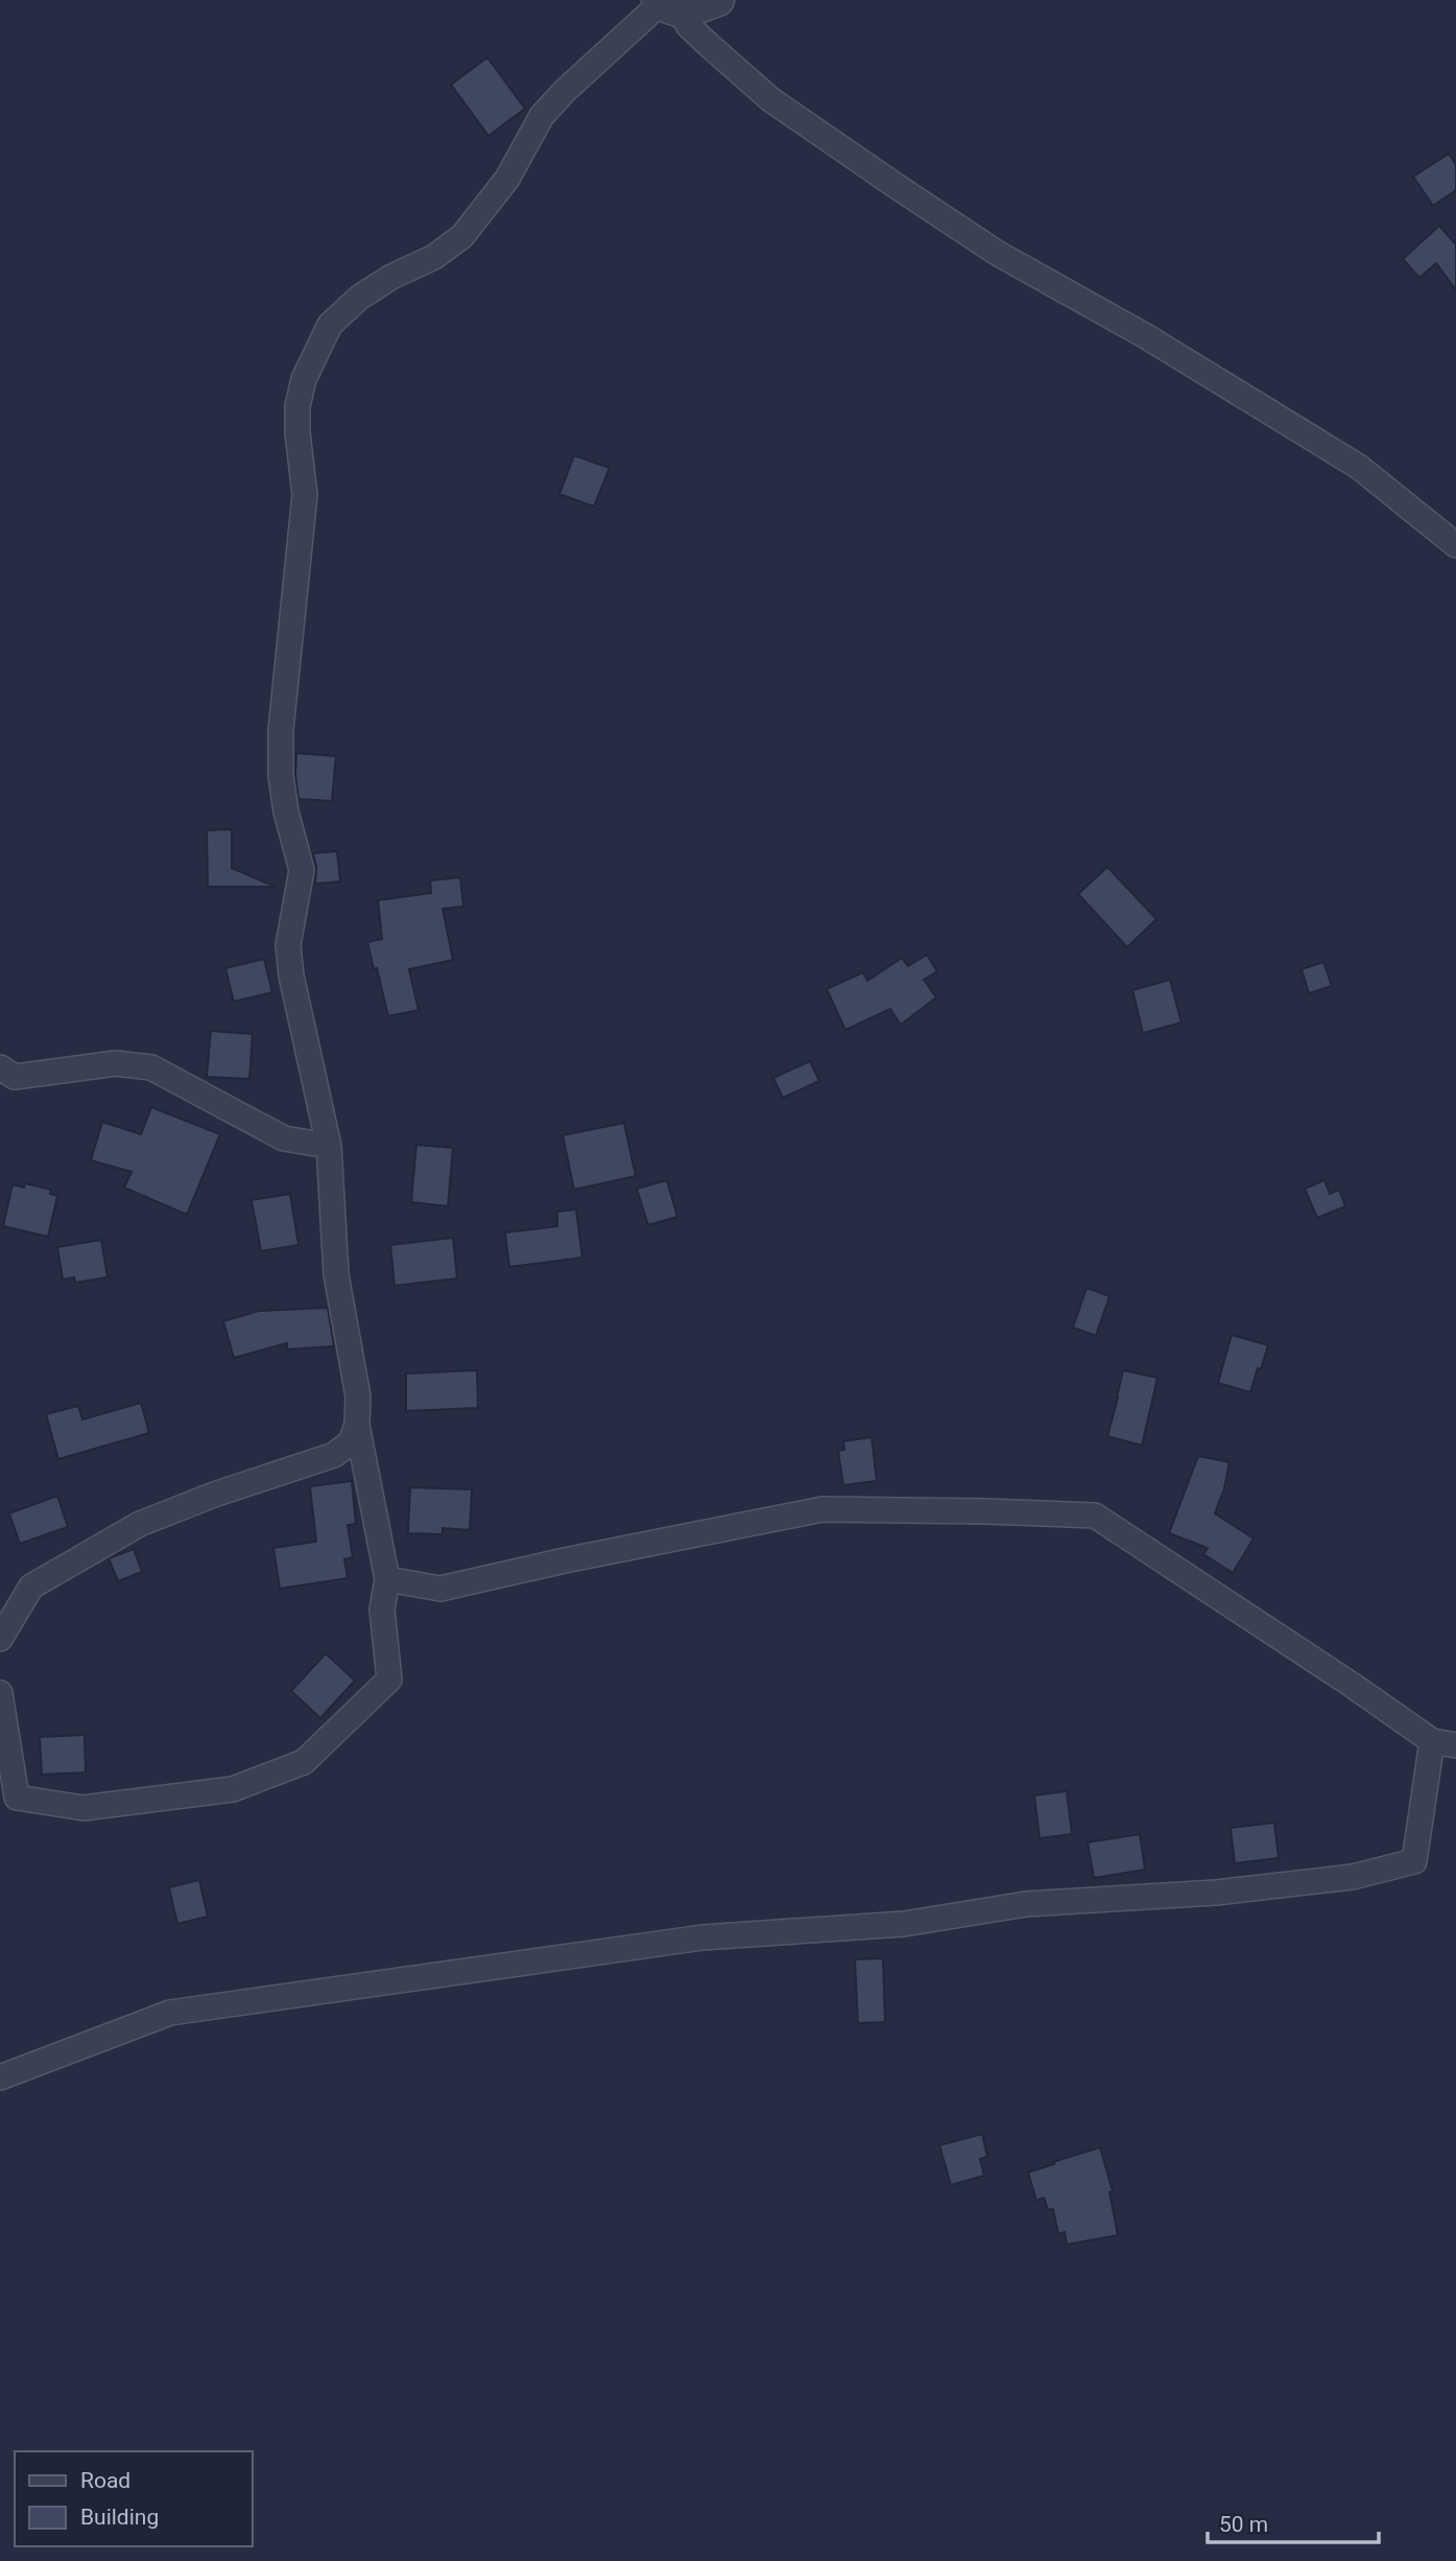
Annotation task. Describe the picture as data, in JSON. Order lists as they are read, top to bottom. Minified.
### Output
{"legend":["Road","Building"],"scale_bar":"50 m"}
